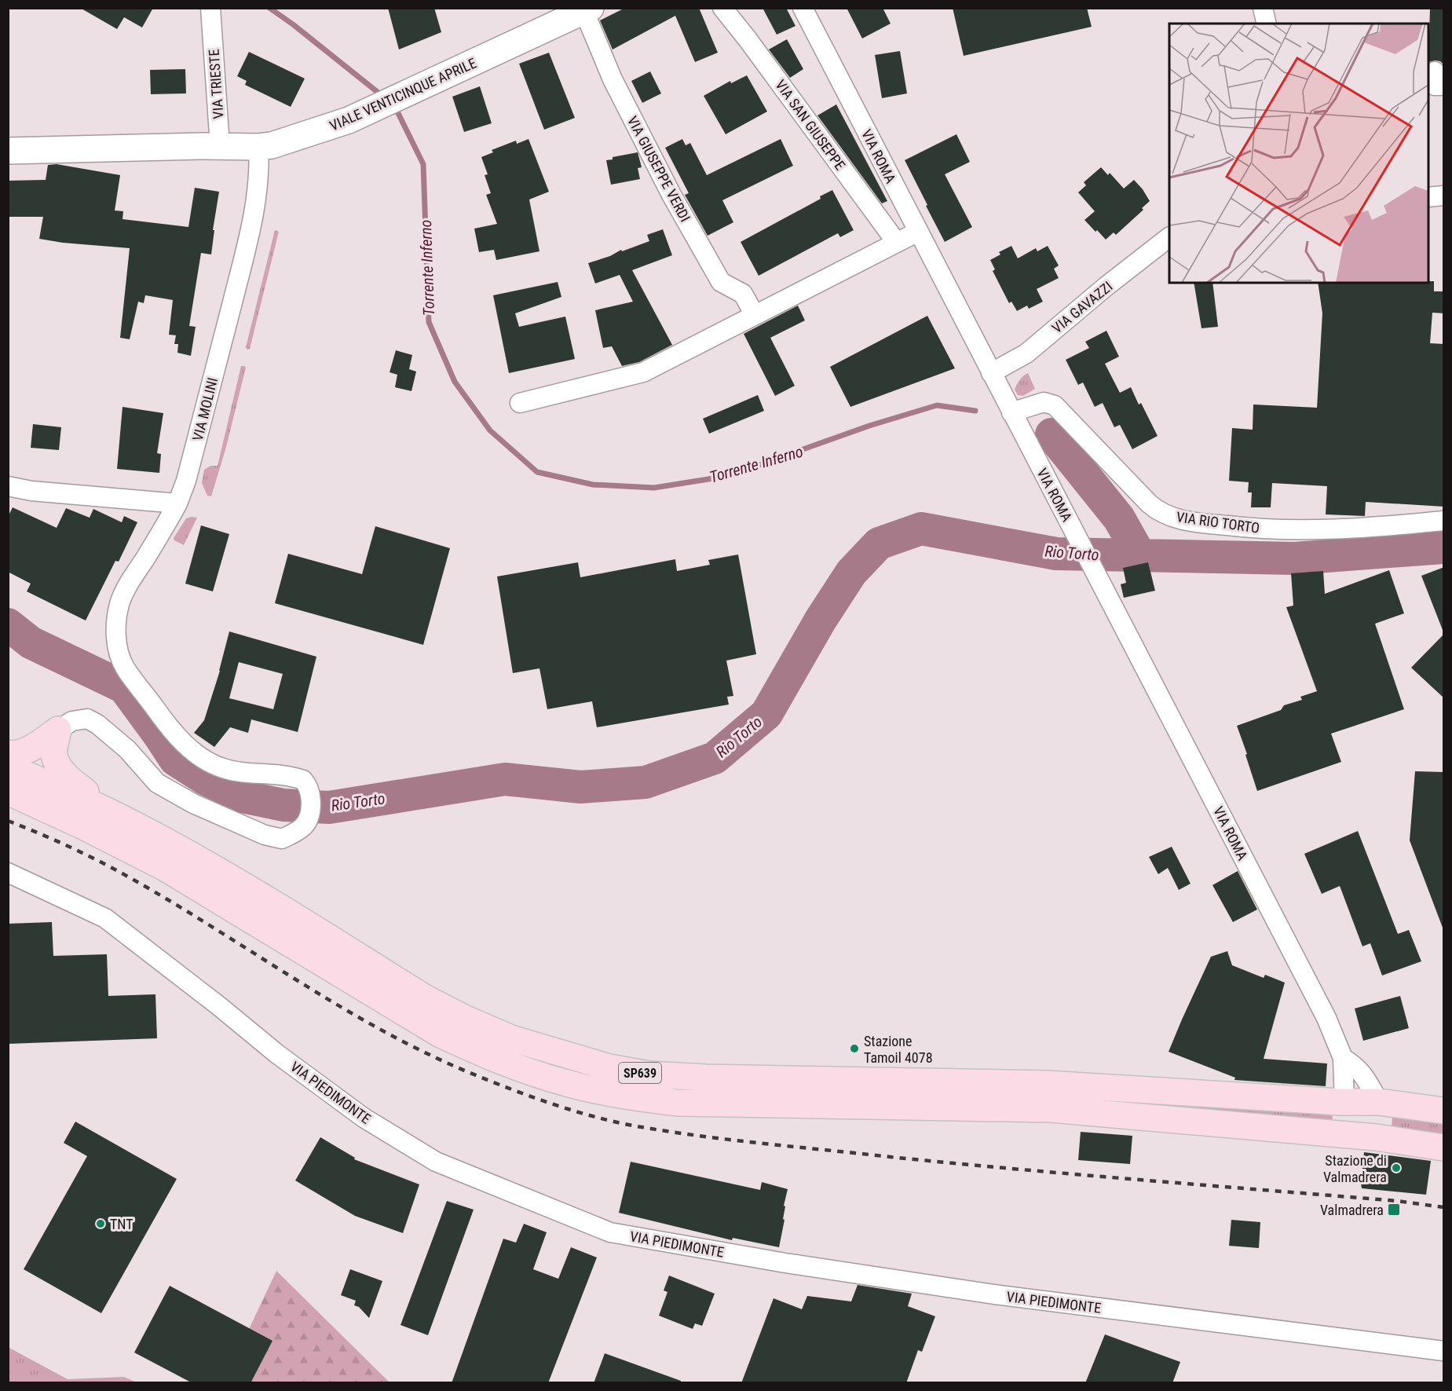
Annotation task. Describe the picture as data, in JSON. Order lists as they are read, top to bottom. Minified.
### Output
{"streets":{"main road":["VIALE VENTICINQUE APRILE","SP639"],"street":["VIA TRIESTE","VIA SAN GIUSEPPE","VIA ROMA","VIA GIUSEPPE VERDI","VIA GAVAZZI","VIA MOLINI","VIA RIO TORTO","VIA PIEDIMONTE"]},"crossings":[["VIA TRIESTE","VIALE VENTICINQUE APRILE"],["VIALE VENTICINQUE APRILE","VIA GIUSEPPE VERDI"],["VIALE VENTICINQUE APRILE","VIA MOLINI"],["VIA ROMA","VIA GAVAZZI"],["VIA ROMA","VIA RIO TORTO"],["VIA ROMA","SP639"]],"water":["Torrente Inferno","Rio Torto"],"places":{"other":["Stazione Tamoil 4078","Stazione di Valmadrera","TNT"],"transit":["Valmadrera"]}}
